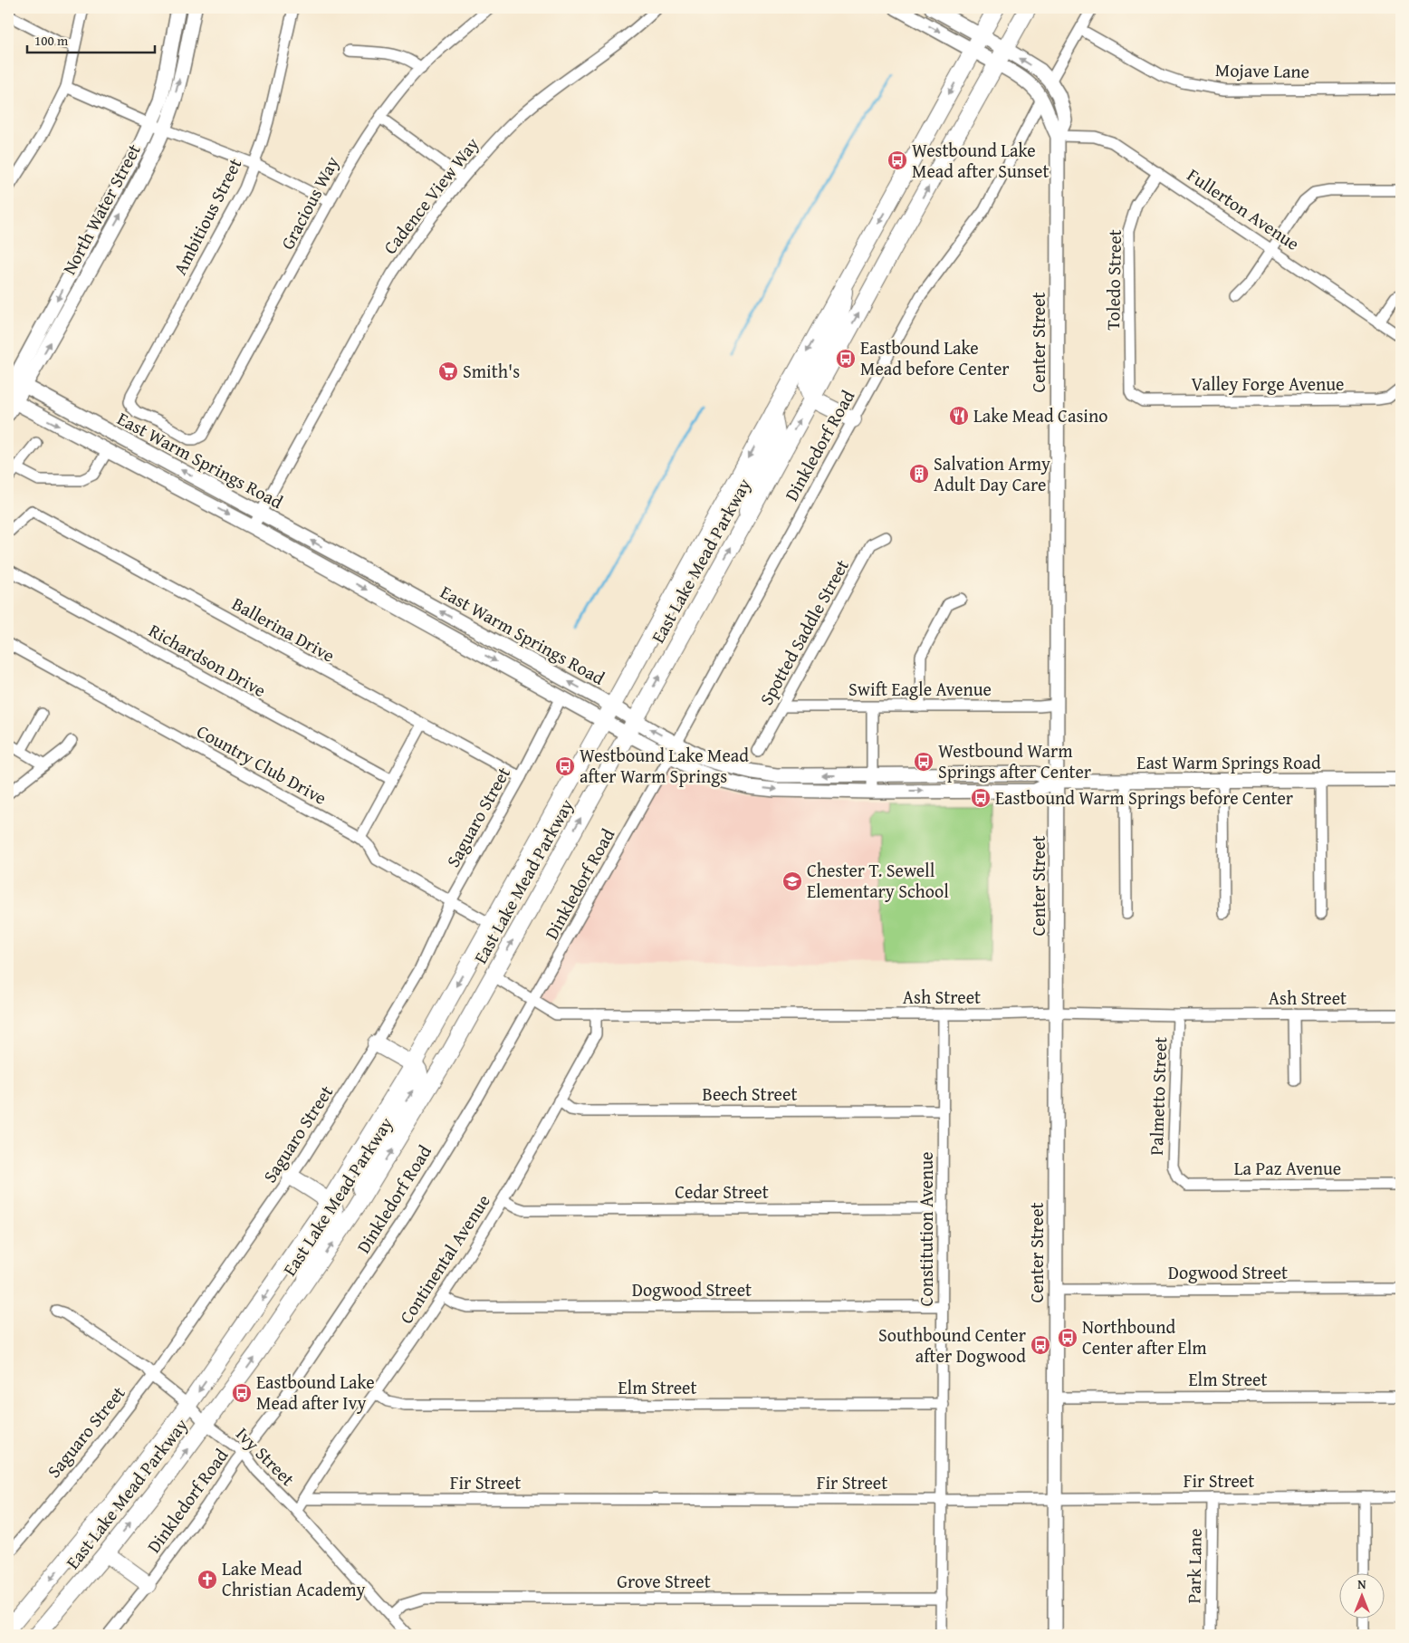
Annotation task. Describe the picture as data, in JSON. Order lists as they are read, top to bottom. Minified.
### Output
{"streets":{"main road":["East Lake Mead Parkway"],"street":["Mojave Lane","Cadence View Way","Gracious Way","North Water Street","Fullerton Avenue","Ambitious Street","Toledo Street","Center Street","Valley Forge Avenue","Dinkledorf Road","East Warm Springs Road","Ballerina Drive","Spotted Saddle Street","Richardson Drive","Swift Eagle Avenue","Country Club Drive","Saguaro Street","Ash Street","Beech Street","Palmetto Street","La Paz Avenue","Cedar Street","Constitution Avenue","Continental Avenue","Dogwood Street","Elm Street","Ivy Street","Fir Street","Park Lane","Grove Street"]},"crossings":[["Cadence View Way","East Warm Springs Road"],["Gracious Way","Ambitious Street"],["North Water Street","East Warm Springs Road"],["Fullerton Avenue","Toledo Street"],["Fullerton Avenue","Center Street"],["Toledo Street","Valley Forge Avenue"],["Center Street","Dinkledorf Road"],["Center Street","East Warm Springs Road"],["Center Street","East Lake Mead Parkway"],["Center Street","Swift Eagle Avenue"],["Center Street","Ash Street"],["Center Street","Dogwood Street"],["Center Street","Elm Street"],["Center Street","Fir Street"],["Dinkledorf Road","East Warm Springs Road"],["Dinkledorf Road","Ash Street"],["Dinkledorf Road","Ivy Street"],["East Warm Springs Road","East Lake Mead Parkway"],["East Warm Springs Road","Saguaro Street"],["East Lake Mead Parkway","Country Club Drive"],["East Lake Mead Parkway","Ash Street"],["East Lake Mead Parkway","Ivy Street"],["Ballerina Drive","Saguaro Street"],["Spotted Saddle Street","Swift Eagle Avenue"],["Country Club Drive","Saguaro Street"],["Saguaro Street","Ivy Street"],["Ash Street","Palmetto Street"],["Ash Street","Constitution Avenue"],["Ash Street","Continental Avenue"],["Beech Street","Constitution Avenue"],["Beech Street","Continental Avenue"],["Palmetto Street","La Paz Avenue"],["Cedar Street","Constitution Avenue"],["Cedar Street","Continental Avenue"],["Constitution Avenue","Dogwood Street"],["Constitution Avenue","Elm Street"],["Constitution Avenue","Fir Street"],["Constitution Avenue","Grove Street"],["Continental Avenue","Dogwood Street"],["Continental Avenue","Elm Street"],["Continental Avenue","Ivy Street"],["Continental Avenue","Fir Street"],["Ivy Street","Grove Street"],["Fir Street","Park Lane"]],"places":{"bus stop":["Westbound Lake Mead after Sunset","Eastbound Lake Mead before Center","Westbound Warm Springs after Center","Westbound Lake Mead after Warm Springs","Eastbound Warm Springs before Center","Northbound Center after Elm","Southbound Center after Dogwood","Eastbound Lake Mead after Ivy"],"supermarket":["Smith's"],"restaurant":["Lake Mead Casino"],"building":["Salvation Army Adult Day Care"],"school or university":["Chester T. Sewell Elementary School"],"church":["Lake Mead Christian Academy"]},"scale_bar":"100 m","north":"top"}
